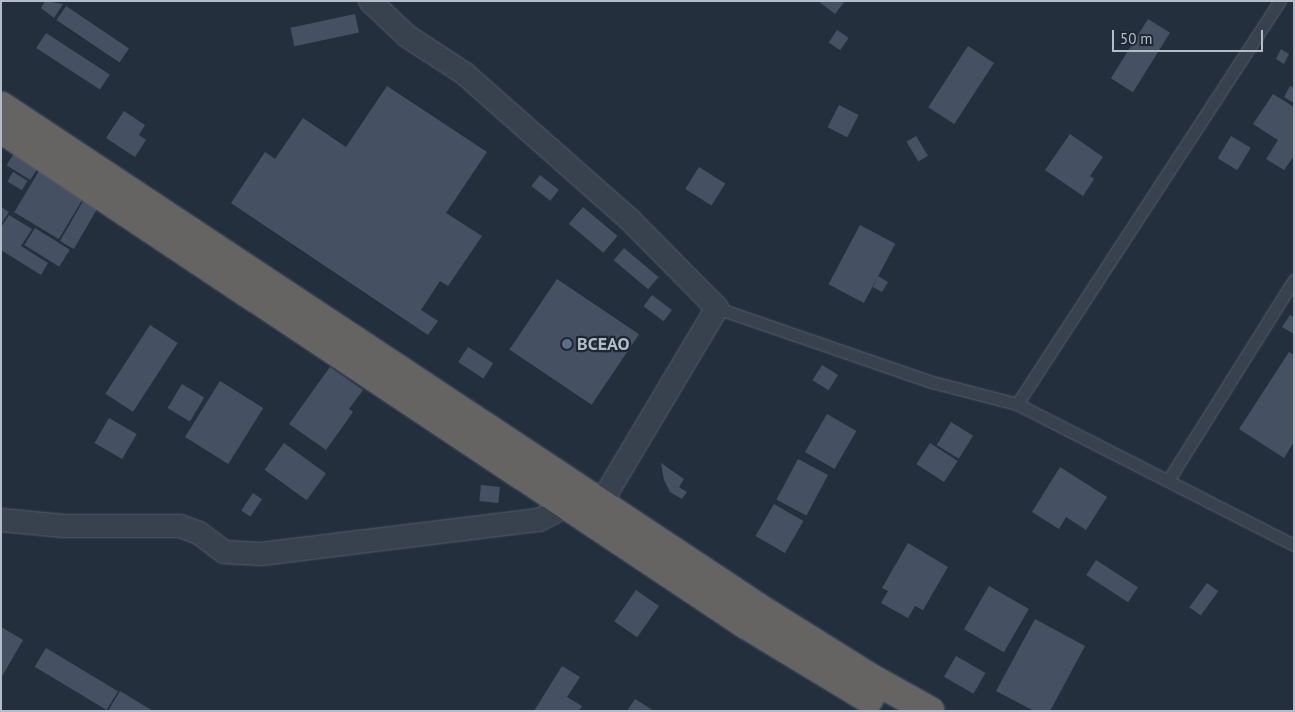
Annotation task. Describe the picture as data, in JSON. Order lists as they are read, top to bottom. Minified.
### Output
{"places":["BCEAO"],"scale_bar":"50 m"}
